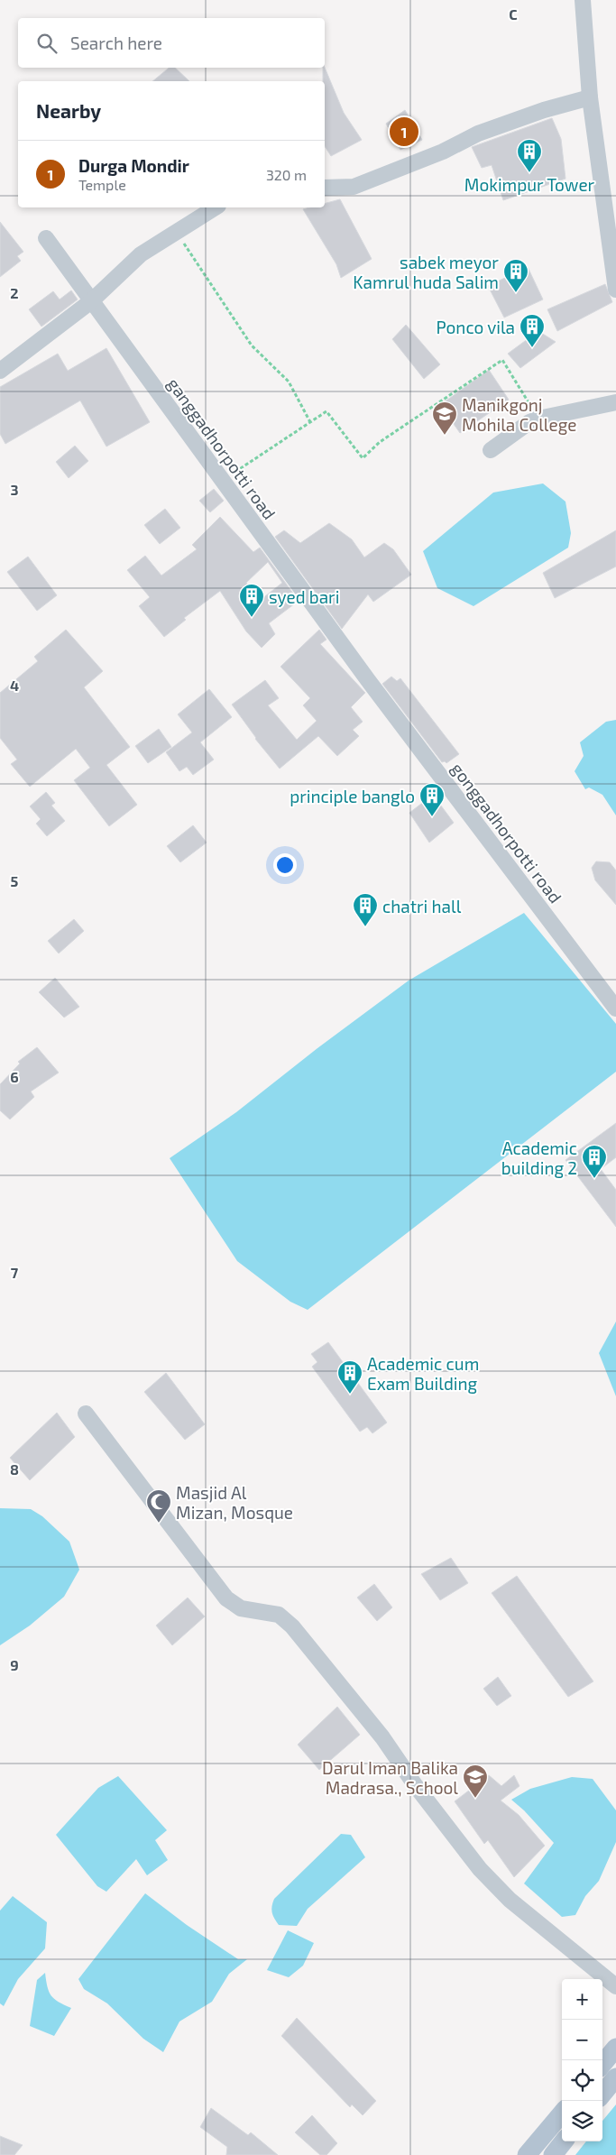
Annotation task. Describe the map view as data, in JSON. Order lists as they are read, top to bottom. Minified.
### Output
{"streets":{"street":["ganggadhorpotti road","gonggadhorpotti road"]},"crossings":[["ganggadhorpotti road","gonggadhorpotti road"]],"places":{"building":["Mokimpur Tower","sabek meyor Kamrul huda Salim","Ponco vila","syed bari","principle banglo","chatri hall","Academic building 2","Academic cum Exam Building"],"school or university":["Manikgonj Mohila College","Darul Iman Balika Madrasa., School"],"mosque":["Masjid Al Mizan, Mosque"]},"page":{"search":"Search here","heading":"Nearby","pins":"1","list":[{"mark":"1","name":"Durga Mondir","note":"Temple","value":"320 m"}],"map_buttons":["+","−"]},"grid":{"columns":["C"],"rows":["2","3","4","5","6","7","8","9"]}}
